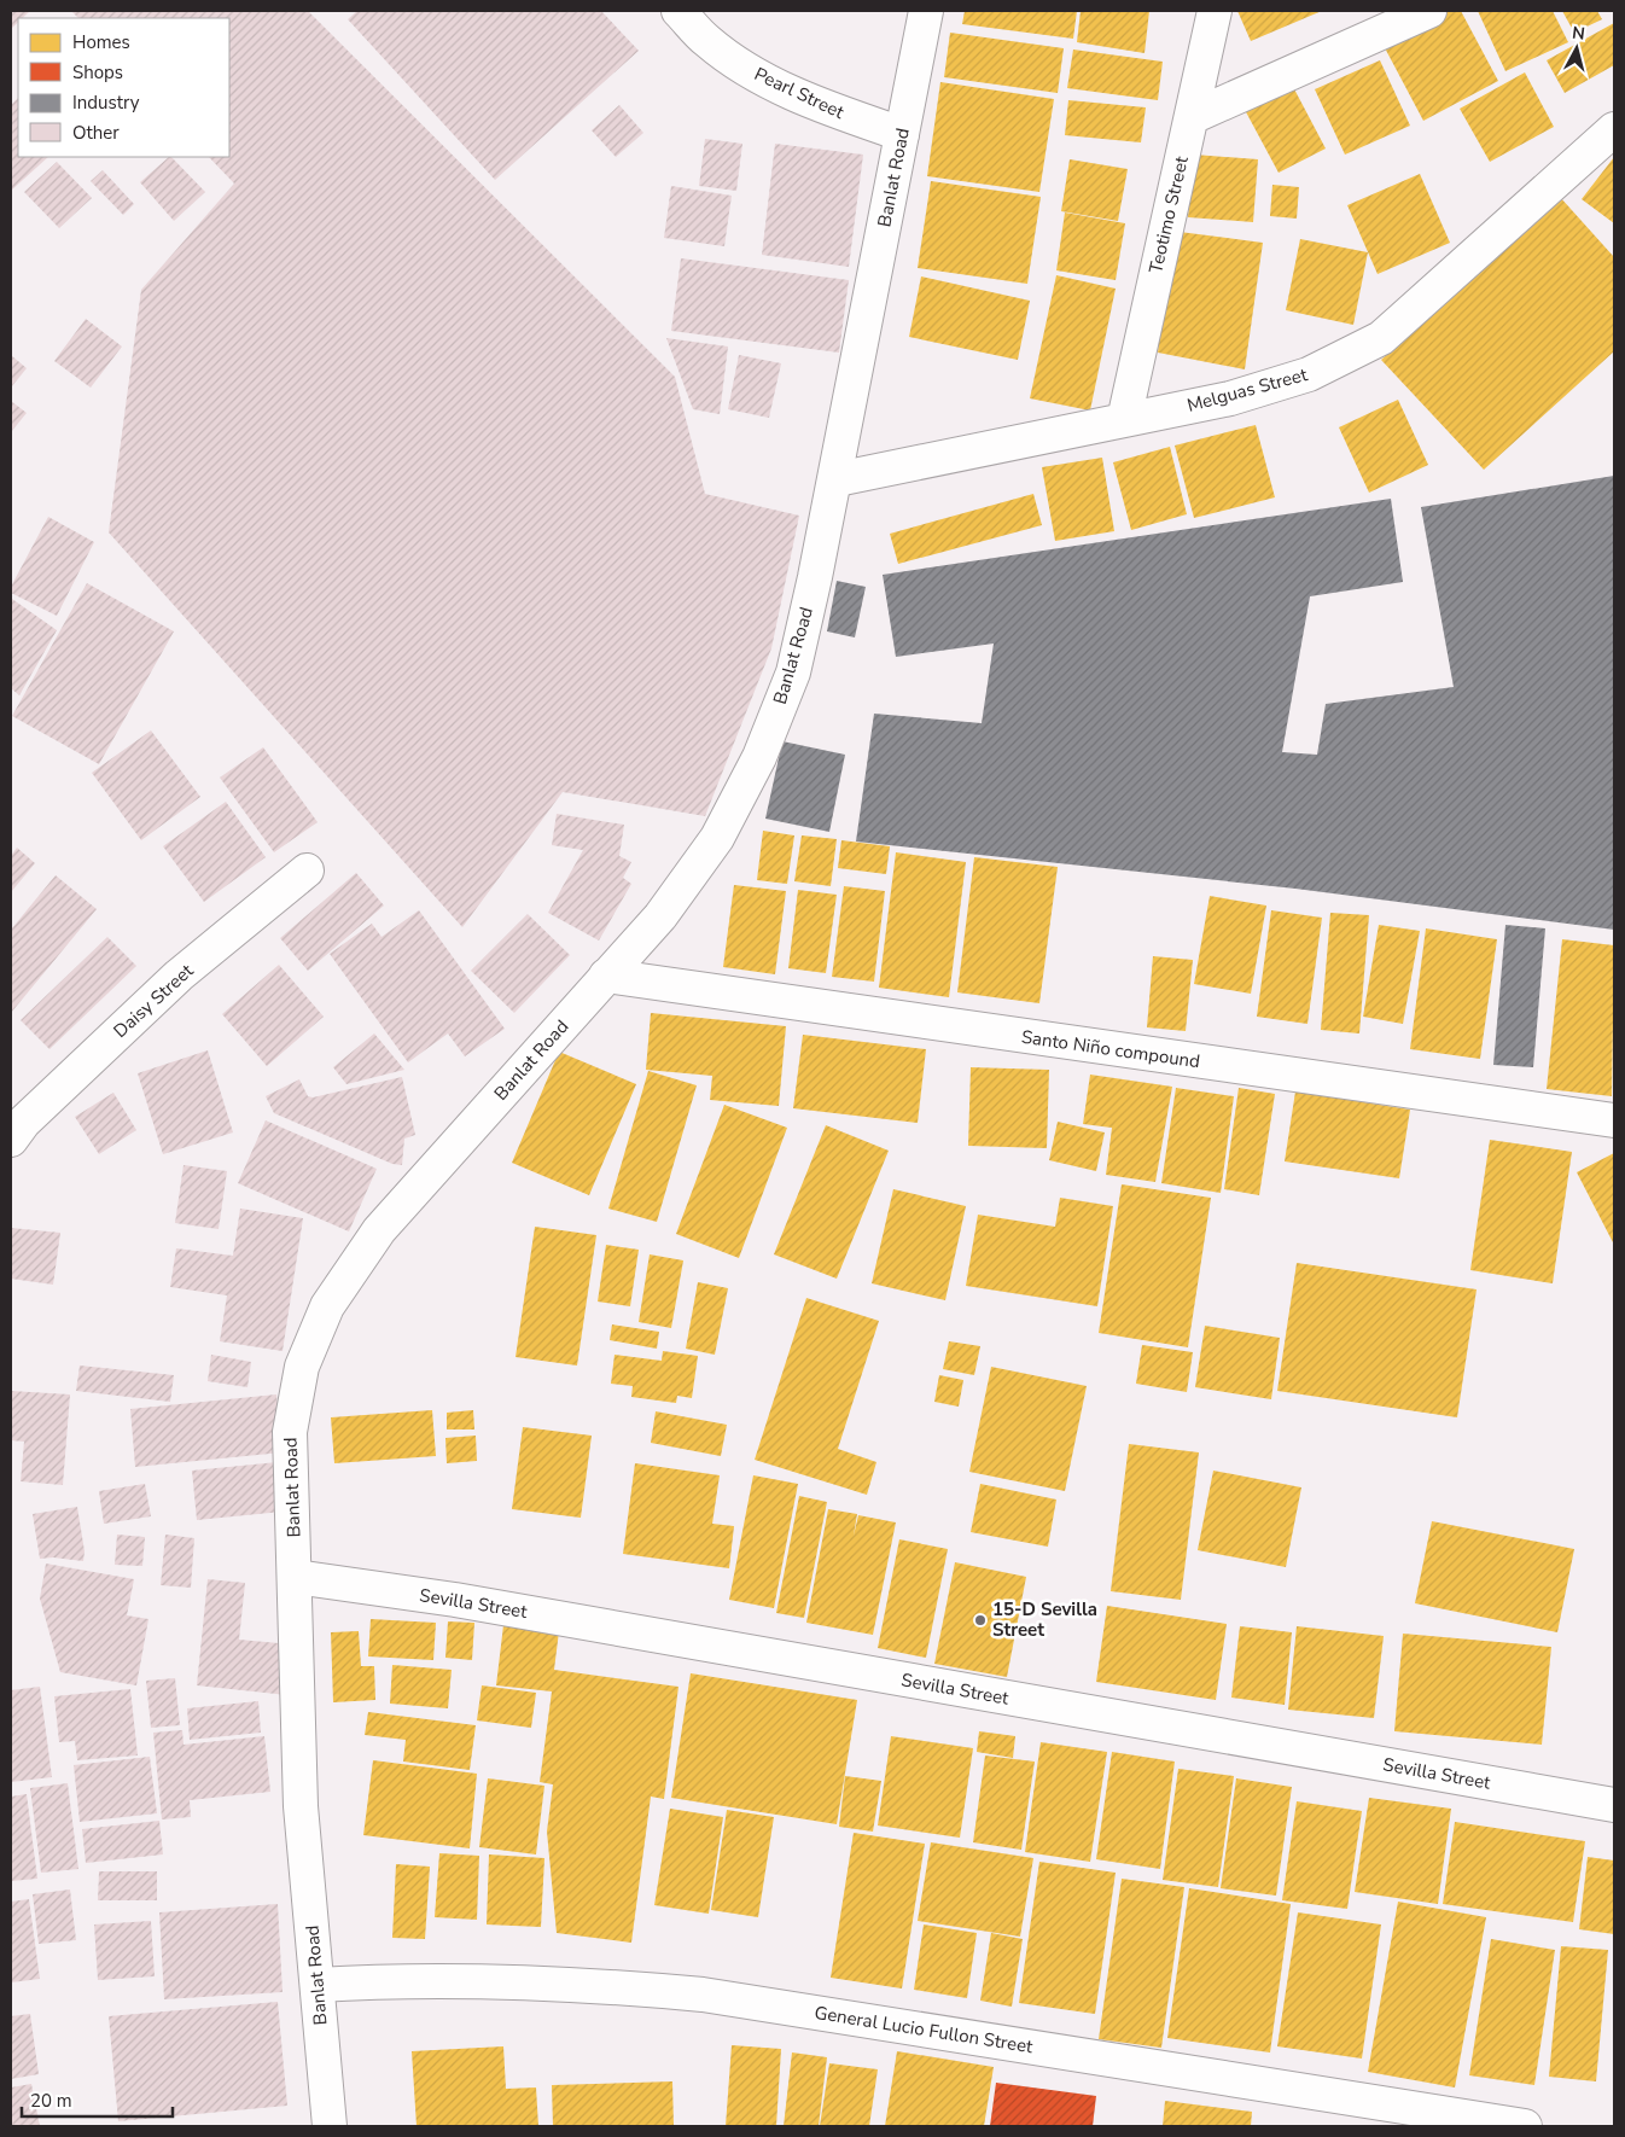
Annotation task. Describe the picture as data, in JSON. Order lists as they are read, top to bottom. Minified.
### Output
{"streets":{"street":["Pearl Street","Banlat Road","Teotimo Street","Melguas Street","Daisy Street","Santo Niño compound","Sevilla Street","General Lucio Fullon Street"]},"crossings":[["Pearl Street","Banlat Road"],["Banlat Road","Melguas Street"],["Banlat Road","Santo Niño compound"],["Banlat Road","Sevilla Street"],["Banlat Road","General Lucio Fullon Street"],["Teotimo Street","Melguas Street"]],"places":["15-D Sevilla Street"],"legend":["Homes","Shops","Industry","Other"],"scale_bar":"20 m","north":"top"}
